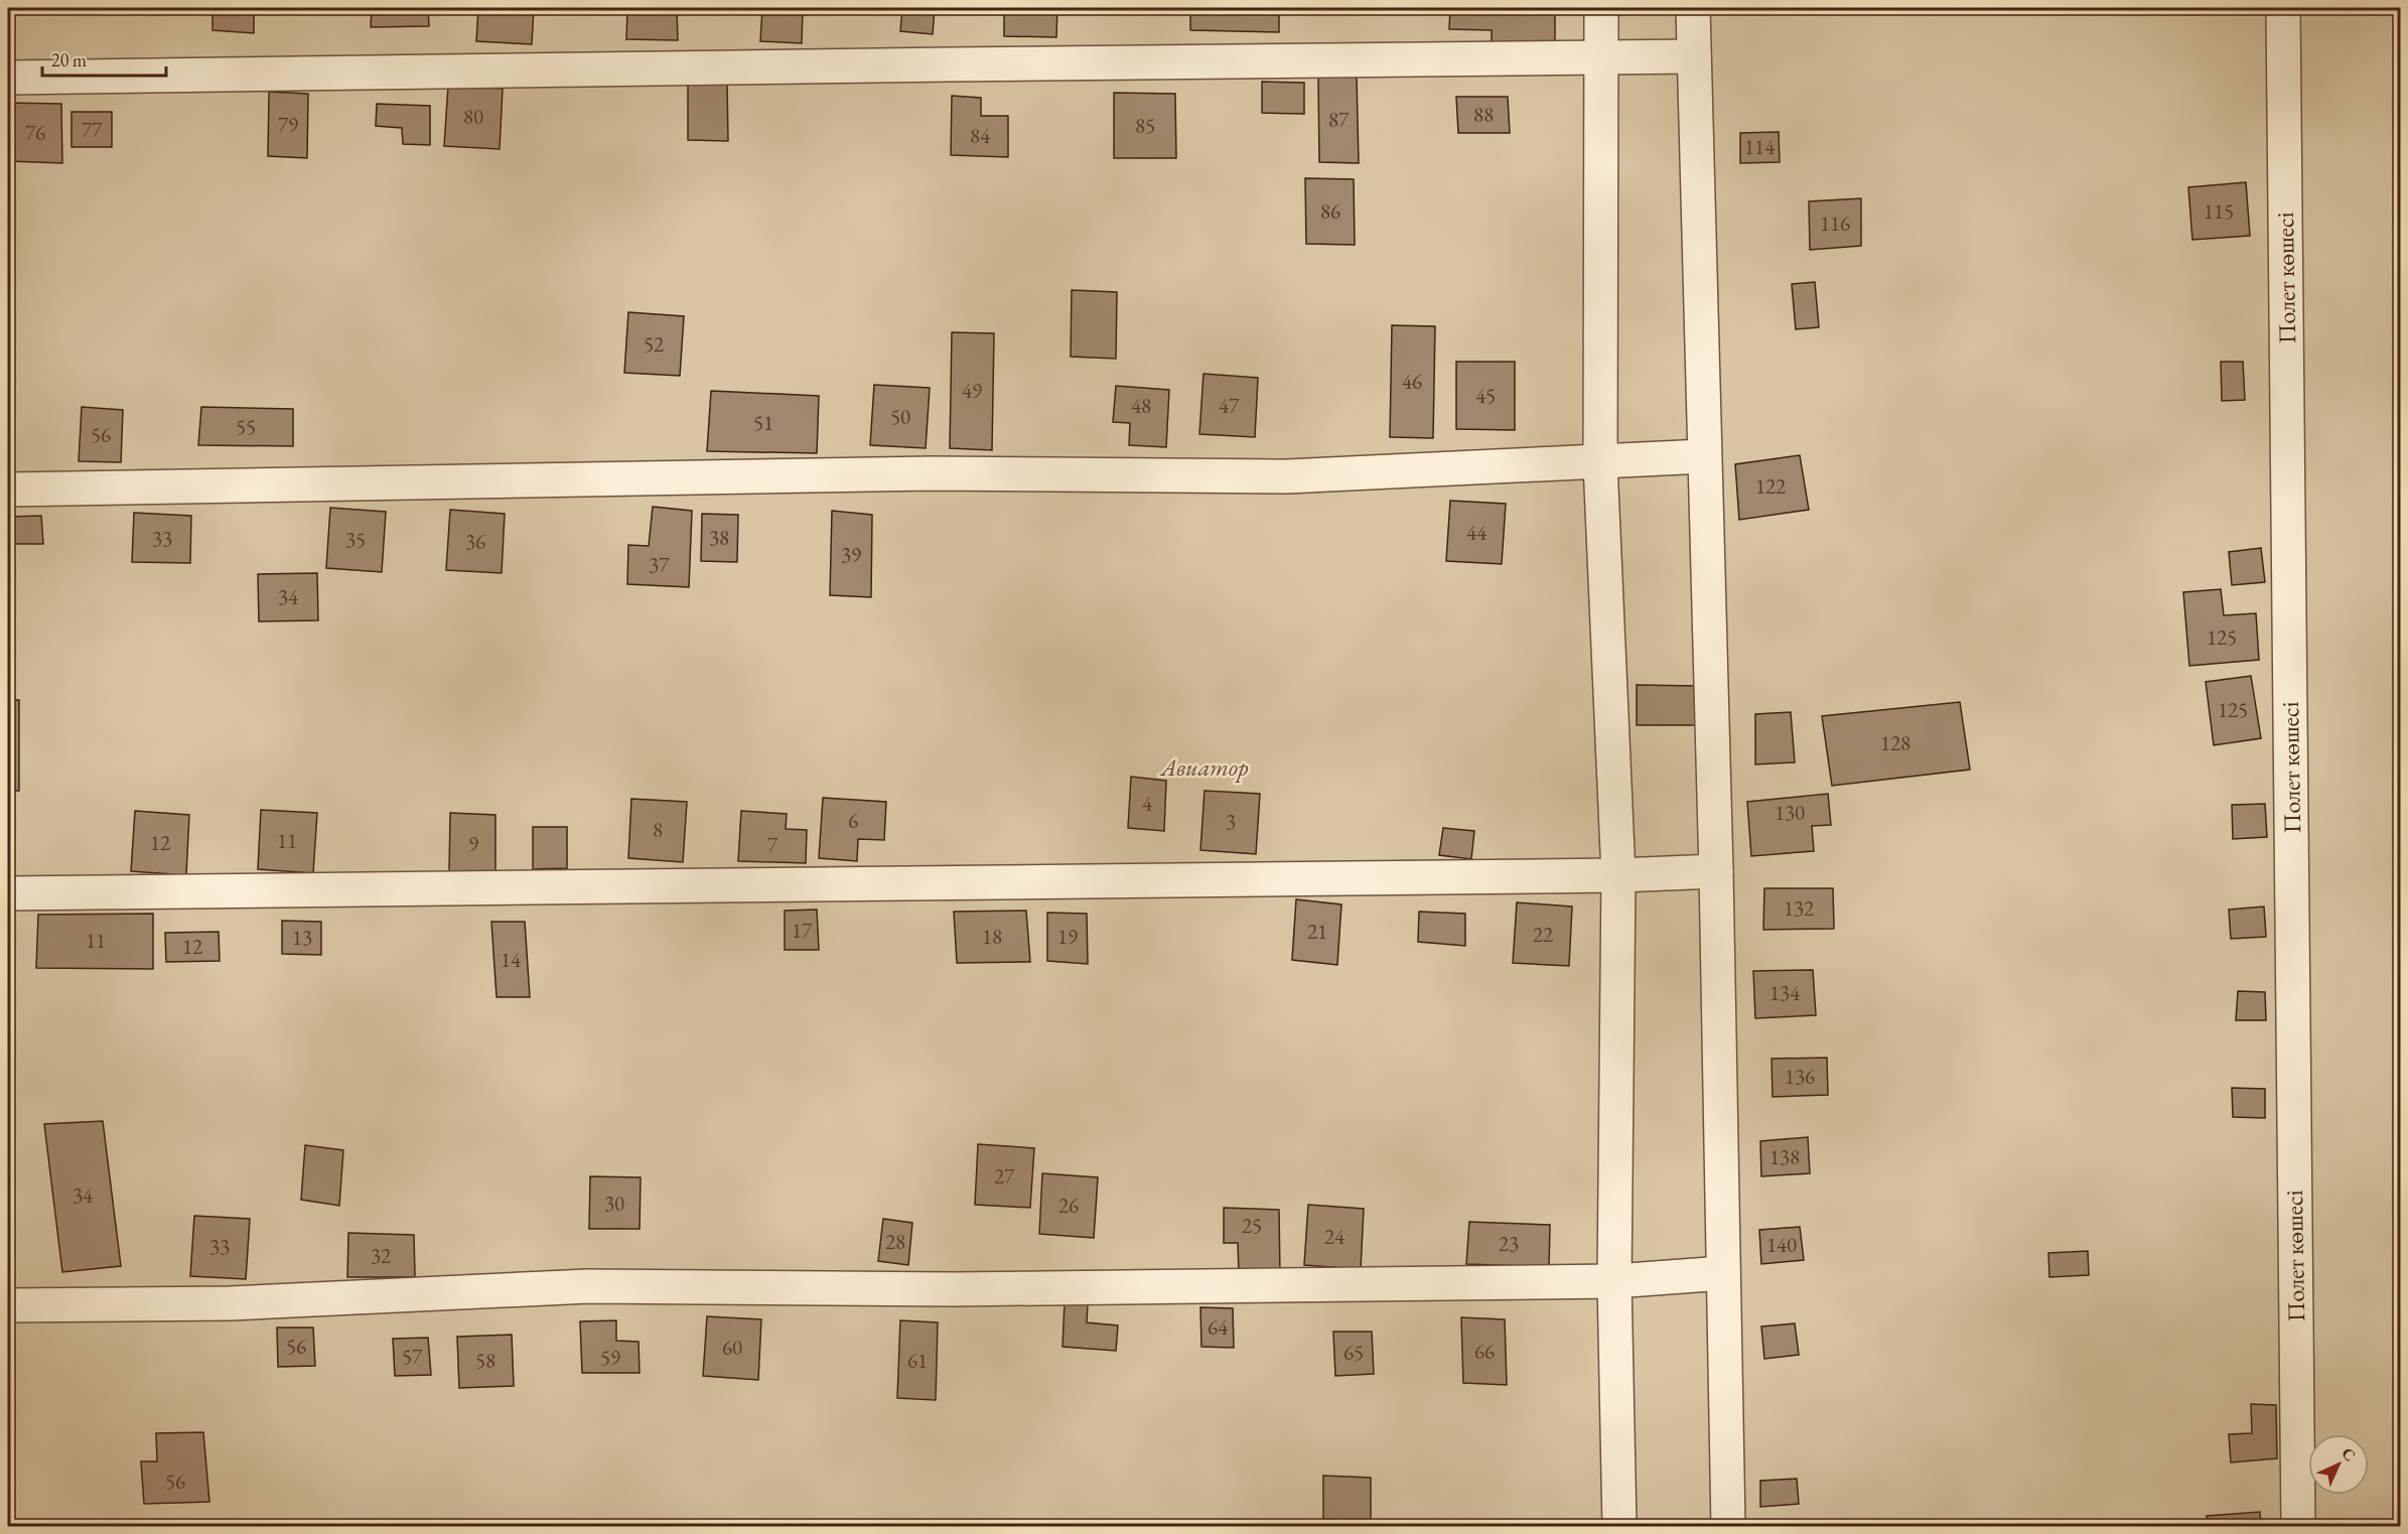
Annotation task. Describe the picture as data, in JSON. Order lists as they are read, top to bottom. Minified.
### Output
{"streets":{"street":["Полет көшесі"]},"parks":["Авиатор"],"house_numbers":["88","80","87","79","85","77","76","84","114","86","115","116","52","46","49","45","48","47","50","51","55","56","122","44","38","33","35","36","39","37","34","125","125","128","4","130","6","3","8","11","12","9","7","132","17","21","22","18","19","13","11","12","14","134","136","138","27","34","30","26","25","24","28","23","140","33","32","64","56","60","66","65","57","59","58","61","56"],"scale_bar":"20 m","north":"top right"}
